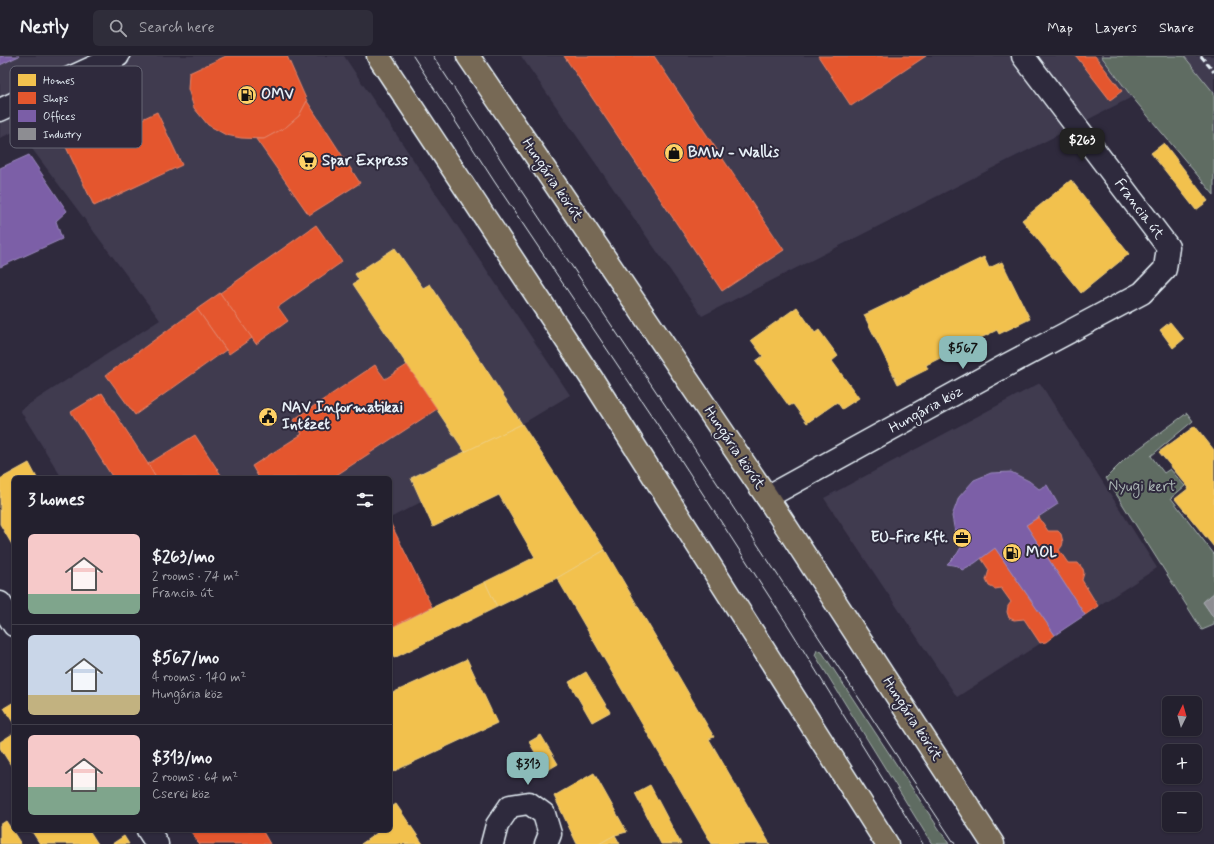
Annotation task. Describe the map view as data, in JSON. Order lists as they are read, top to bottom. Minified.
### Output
{"streets":{"main road":["Hungária körút"],"street":["Francia út","Hungária köz"]},"crossings":[["Hungária körút","Hungária köz"],["Francia út","Hungária köz"]],"parks":["Nyugi kert"],"places":{"fuel station":["OMV","MOL"],"shop":["BMW - Wallis"],"supermarket":["Spar Express"],"public building":["NAV Informatikai Intézet"],"office":["EU-Fire Kft."]},"legend":["Homes","Shops","Offices","Industry"],"north":"top","page":{"header":"Nestly","search":"Search here","nav":["Map","Layers","Share"],"price":["$263","$567","$313"],"heading":"3 homes","list":[{"name":"$263/mo","note":"2 rooms · 74 m² · Francia út"},{"name":"$567/mo","note":"4 rooms · 140 m² · Hungária köz"},{"name":"$313/mo","note":"2 rooms · 64 m² · Cserei köz"}],"map_buttons":["+","−"]}}
